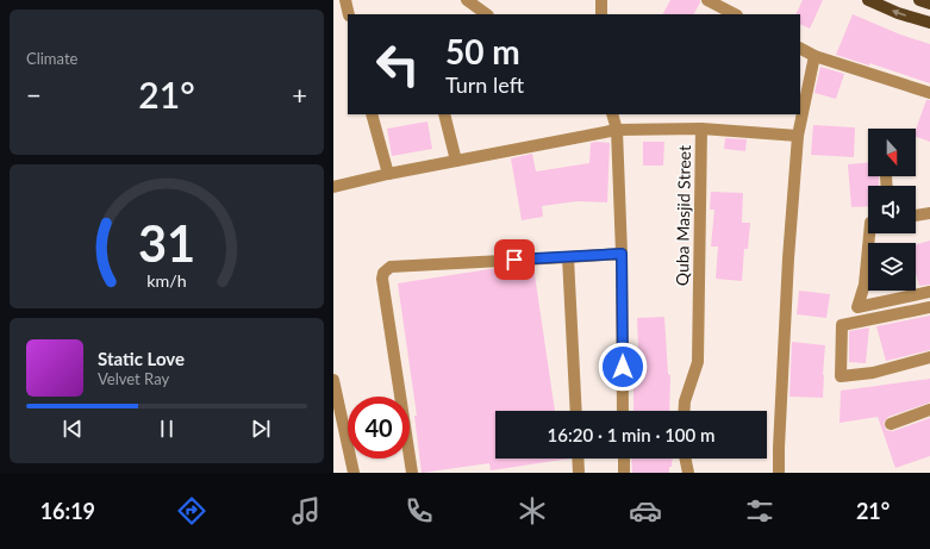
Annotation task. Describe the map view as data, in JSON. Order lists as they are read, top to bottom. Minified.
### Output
{"streets":{"street":["Quba Masjid Street"]},"north":"bottom","page":{"tile":"Climate","turn":["50 m","Turn left"],"heat":["−","21°","+"],"song":["Static Love","Velvet Ray"],"limit":"40","trip":"16:20 · 1 min · 100 m","tabs":["16:19","21°"],"gauge":["31","km/h"]}}
